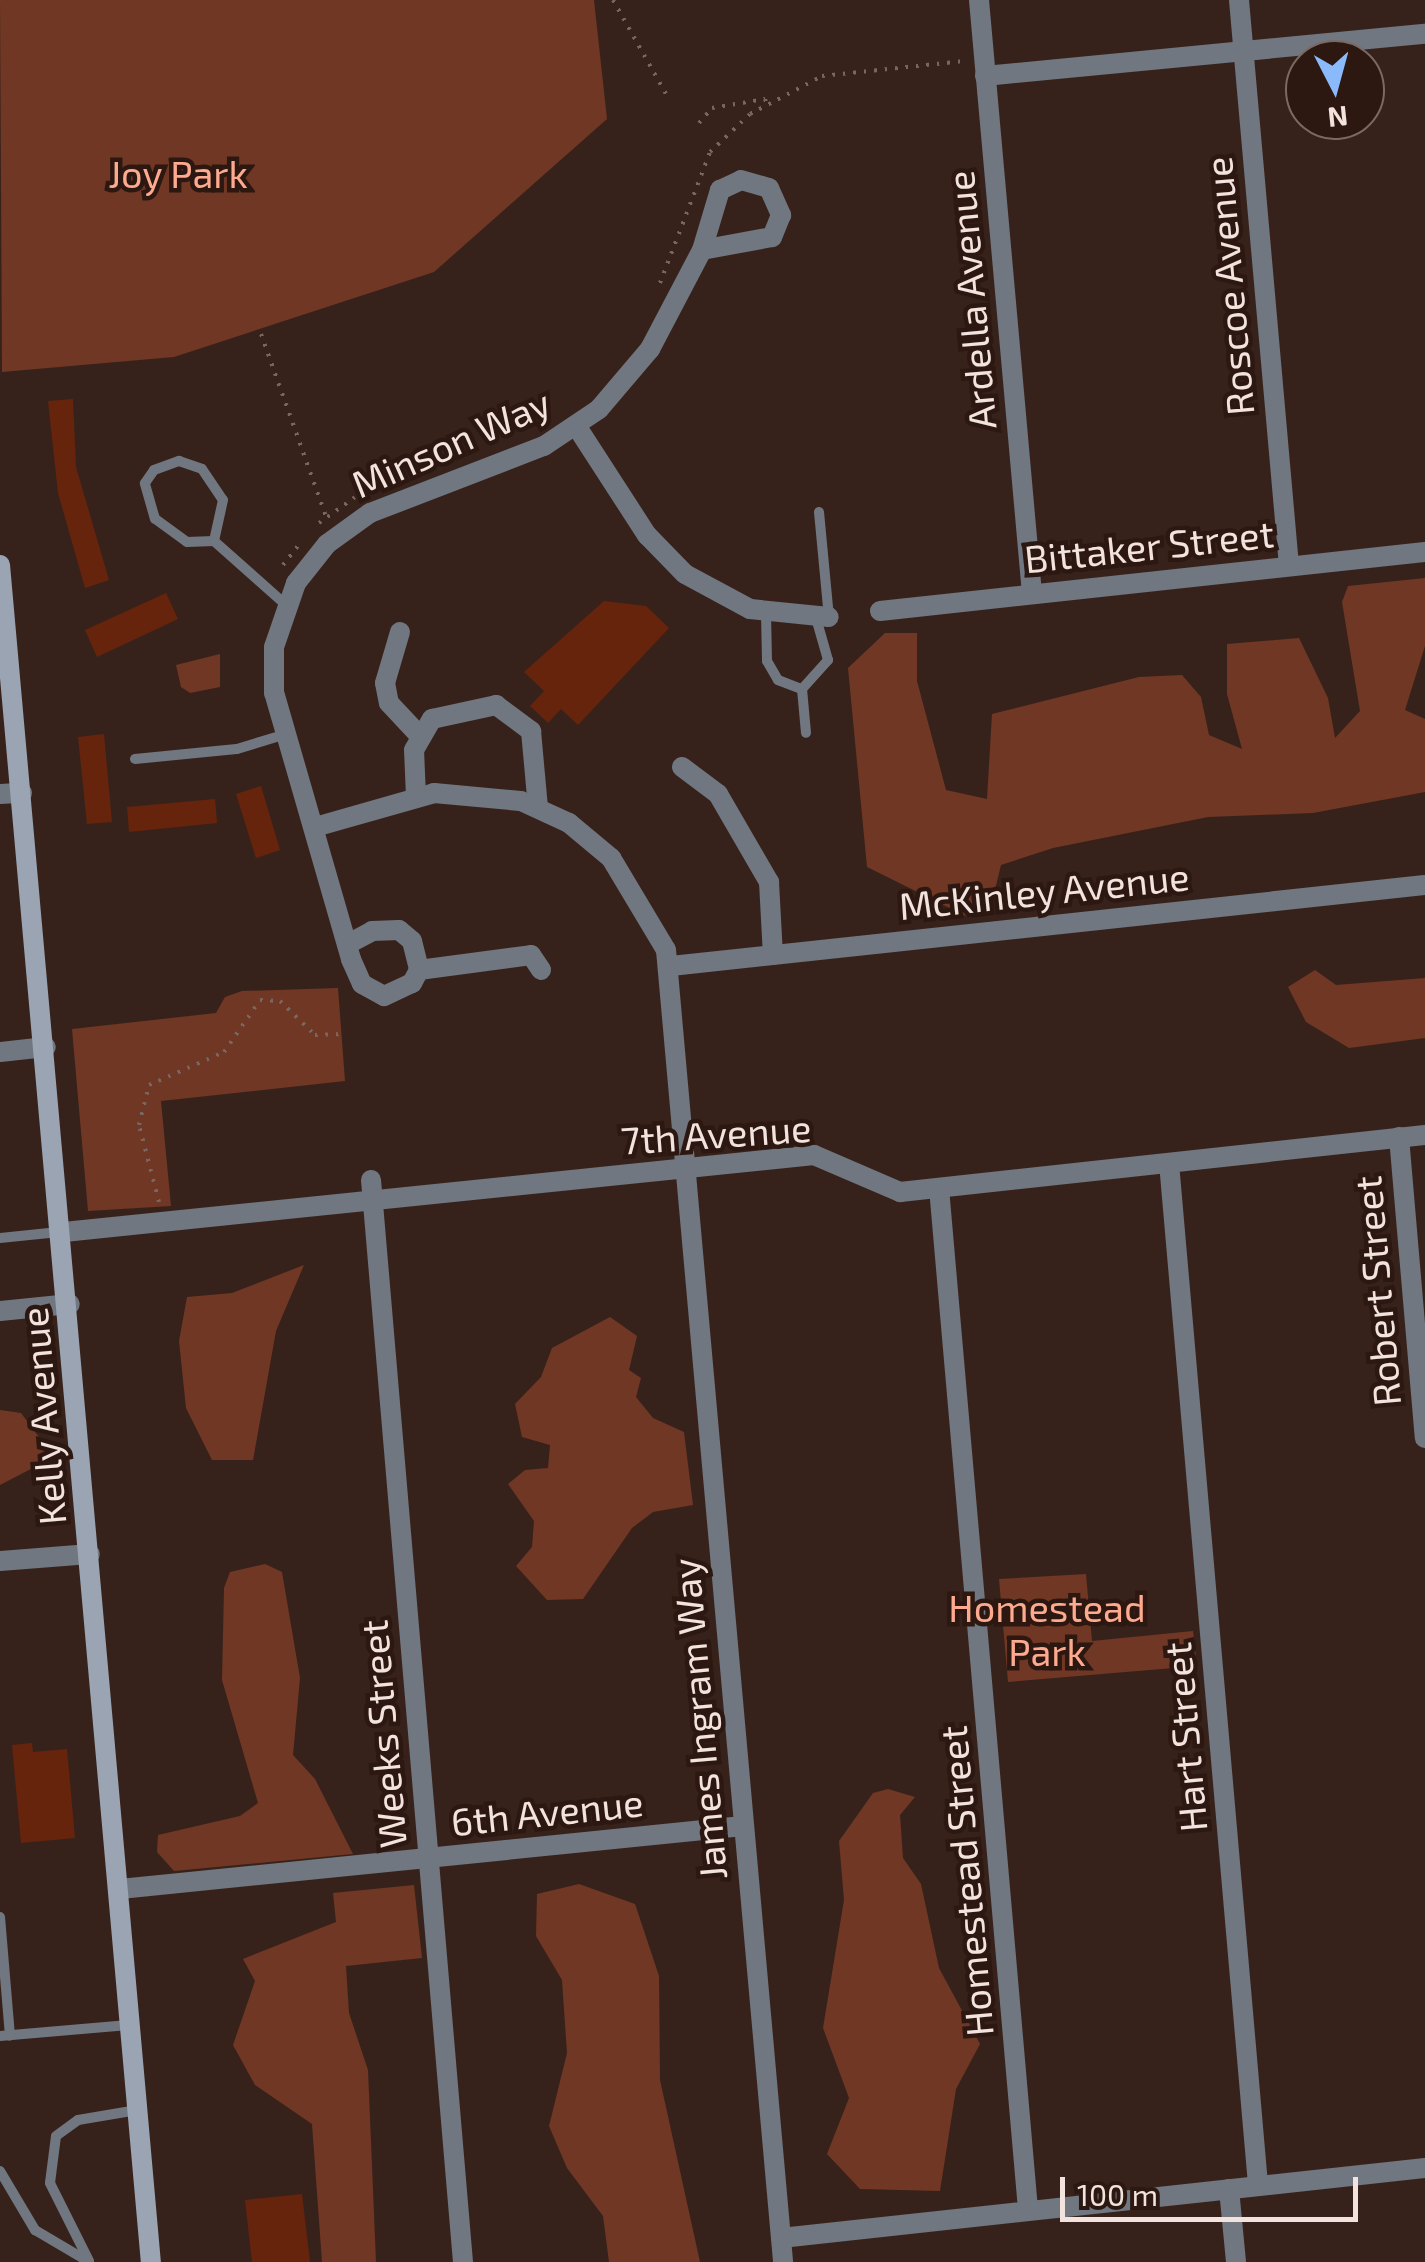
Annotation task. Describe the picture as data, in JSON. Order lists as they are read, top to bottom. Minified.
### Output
{"streets":{"main road":["Kelly Avenue"],"street":["Roscoe Avenue","Ardella Avenue","Minson Way","Bittaker Street","McKinley Avenue","7th Avenue","Robert Street","James Ingram Way","Weeks Street","Hart Street","6th Avenue","Homestead Street"]},"crossings":[["Roscoe Avenue","Bittaker Street"],["Ardella Avenue","Bittaker Street"],["McKinley Avenue","James Ingram Way"],["7th Avenue","Robert Street"],["7th Avenue","Kelly Avenue"],["7th Avenue","James Ingram Way"],["7th Avenue","Weeks Street"],["7th Avenue","Hart Street"],["7th Avenue","Homestead Street"],["Kelly Avenue","6th Avenue"],["James Ingram Way","6th Avenue"],["Weeks Street","6th Avenue"]],"parks":["Joy Park","Homestead Park"],"scale_bar":"100 m","north":"bottom"}
